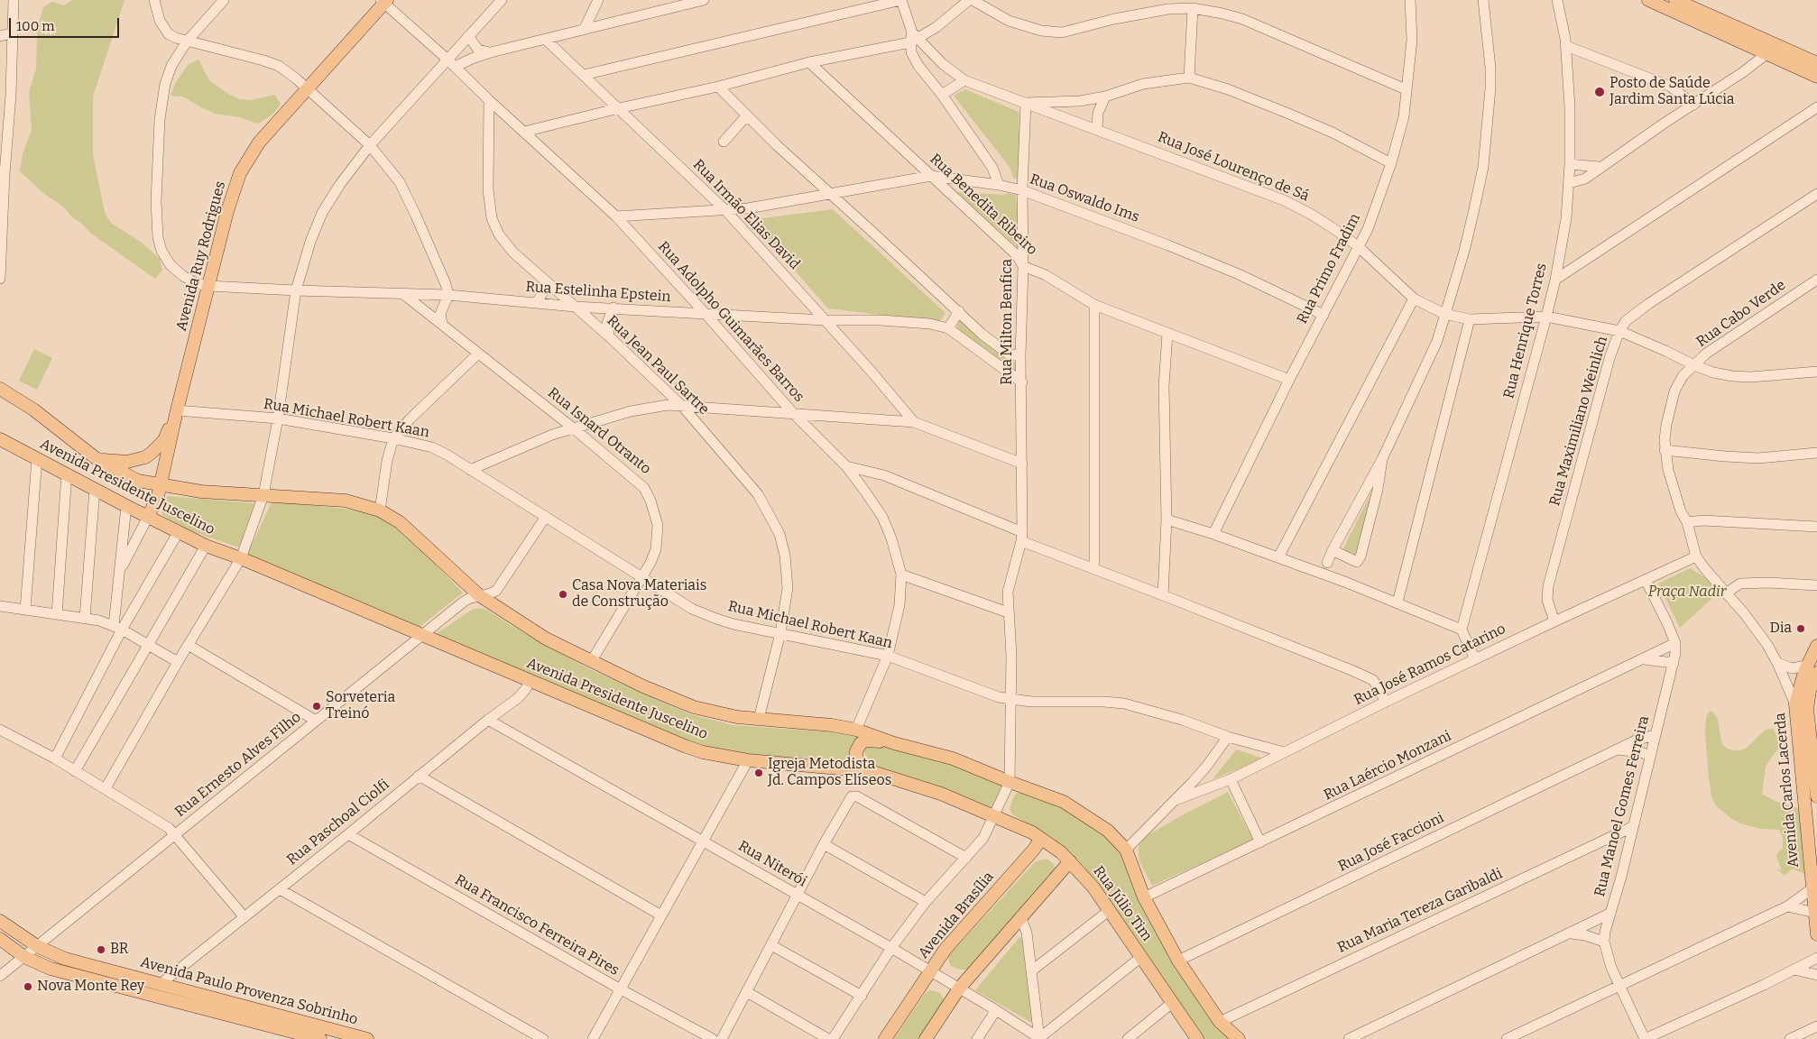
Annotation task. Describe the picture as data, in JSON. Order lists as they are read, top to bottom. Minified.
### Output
{"streets":{"main road":["Avenida Ruy Rodrigues","Avenida Presidente Juscelino","Avenida Carlos Lacerda","Rua Júlio Tim","Avenida Brasília","Avenida Paulo Provenza Sobrinho"],"street":["Rua José Lourenço de Sá","Rua Oswaldo Ims","Rua Benedita Ribeiro","Rua Irmão Elias David","Rua Primo Fradim","Rua Estelinha Epstein","Rua Cabo Verde","Rua Adolpho Guimarães Barros","Rua Milton Benfica","Rua Henrique Torres","Rua Jean Paul Sartre","Rua Michael Robert Kaan","Rua Maximiliano Weinlich","Rua Isnard Otranto","Rua José Ramos Catarino","Rua Ernesto Alves Filho","Rua Laércio Monzani","Rua Manoel Gomes Ferreira","Rua Paschoal Ciolfi","Rua José Faccioni","Rua Niterói","Rua Maria Tereza Garibaldi","Rua Francisco Ferreira Pires"]},"crossings":[["Rua José Lourenço de Sá","Rua Primo Fradim"],["Rua José Lourenço de Sá","Rua Cabo Verde"],["Rua José Lourenço de Sá","Rua Milton Benfica"],["Rua José Lourenço de Sá","Rua Henrique Torres"],["Rua José Lourenço de Sá","Rua Maximiliano Weinlich"],["Rua Oswaldo Ims","Rua Benedita Ribeiro"],["Rua Oswaldo Ims","Rua Irmão Elias David"],["Rua Oswaldo Ims","Rua Primo Fradim"],["Rua Oswaldo Ims","Rua Adolpho Guimarães Barros"],["Rua Oswaldo Ims","Rua Milton Benfica"],["Rua Benedita Ribeiro","Rua Primo Fradim"],["Rua Benedita Ribeiro","Rua Milton Benfica"],["Rua Irmão Elias David","Rua Estelinha Epstein"],["Avenida Ruy Rodrigues","Rua Estelinha Epstein"],["Avenida Ruy Rodrigues","Rua Adolpho Guimarães Barros"],["Avenida Ruy Rodrigues","Rua Michael Robert Kaan"],["Avenida Ruy Rodrigues","Avenida Presidente Juscelino"],["Rua Estelinha Epstein","Rua Adolpho Guimarães Barros"],["Rua Estelinha Epstein","Rua Milton Benfica"],["Rua Estelinha Epstein","Rua Jean Paul Sartre"],["Rua Estelinha Epstein","Rua Isnard Otranto"],["Rua Cabo Verde","Rua José Ramos Catarino"],["Rua Cabo Verde","Avenida Carlos Lacerda"],["Rua Adolpho Guimarães Barros","Rua Jean Paul Sartre"],["Rua Adolpho Guimarães Barros","Rua Michael Robert Kaan"],["Rua Adolpho Guimarães Barros","Avenida Presidente Juscelino"],["Rua Milton Benfica","Rua Michael Robert Kaan"],["Rua Milton Benfica","Avenida Presidente Juscelino"],["Rua Jean Paul Sartre","Rua Michael Robert Kaan"],["Rua Jean Paul Sartre","Avenida Presidente Juscelino"],["Rua Michael Robert Kaan","Rua Isnard Otranto"],["Rua Michael Robert Kaan","Rua José Ramos Catarino"],["Rua Maximiliano Weinlich","Rua José Ramos Catarino"],["Rua Isnard Otranto","Avenida Presidente Juscelino"],["Avenida Presidente Juscelino","Rua Ernesto Alves Filho"],["Avenida Presidente Juscelino","Rua Laércio Monzani"],["Avenida Presidente Juscelino","Rua Paschoal Ciolfi"],["Avenida Presidente Juscelino","Rua José Faccioni"],["Avenida Presidente Juscelino","Rua Júlio Tim"],["Avenida Presidente Juscelino","Rua Maria Tereza Garibaldi"],["Rua Ernesto Alves Filho","Avenida Paulo Provenza Sobrinho"],["Rua Laércio Monzani","Rua Manoel Gomes Ferreira"],["Rua Manoel Gomes Ferreira","Rua José Faccioni"],["Rua Manoel Gomes Ferreira","Rua Maria Tereza Garibaldi"],["Rua Paschoal Ciolfi","Rua Niterói"],["Rua Paschoal Ciolfi","Rua Francisco Ferreira Pires"],["Rua Paschoal Ciolfi","Avenida Paulo Provenza Sobrinho"],["Rua Niterói","Avenida Brasília"],["Rua Júlio Tim","Avenida Brasília"]],"parks":["Praça Nadir"],"places":["Posto de Saúde Jardim Santa Lúcia","Casa Nova Materiais de Construção","Dia","Sorveteria Treinó","Igreja Metodista Jd. Campos Elíseos","BR","Nova Monte Rey"],"scale_bar":"100 m"}
